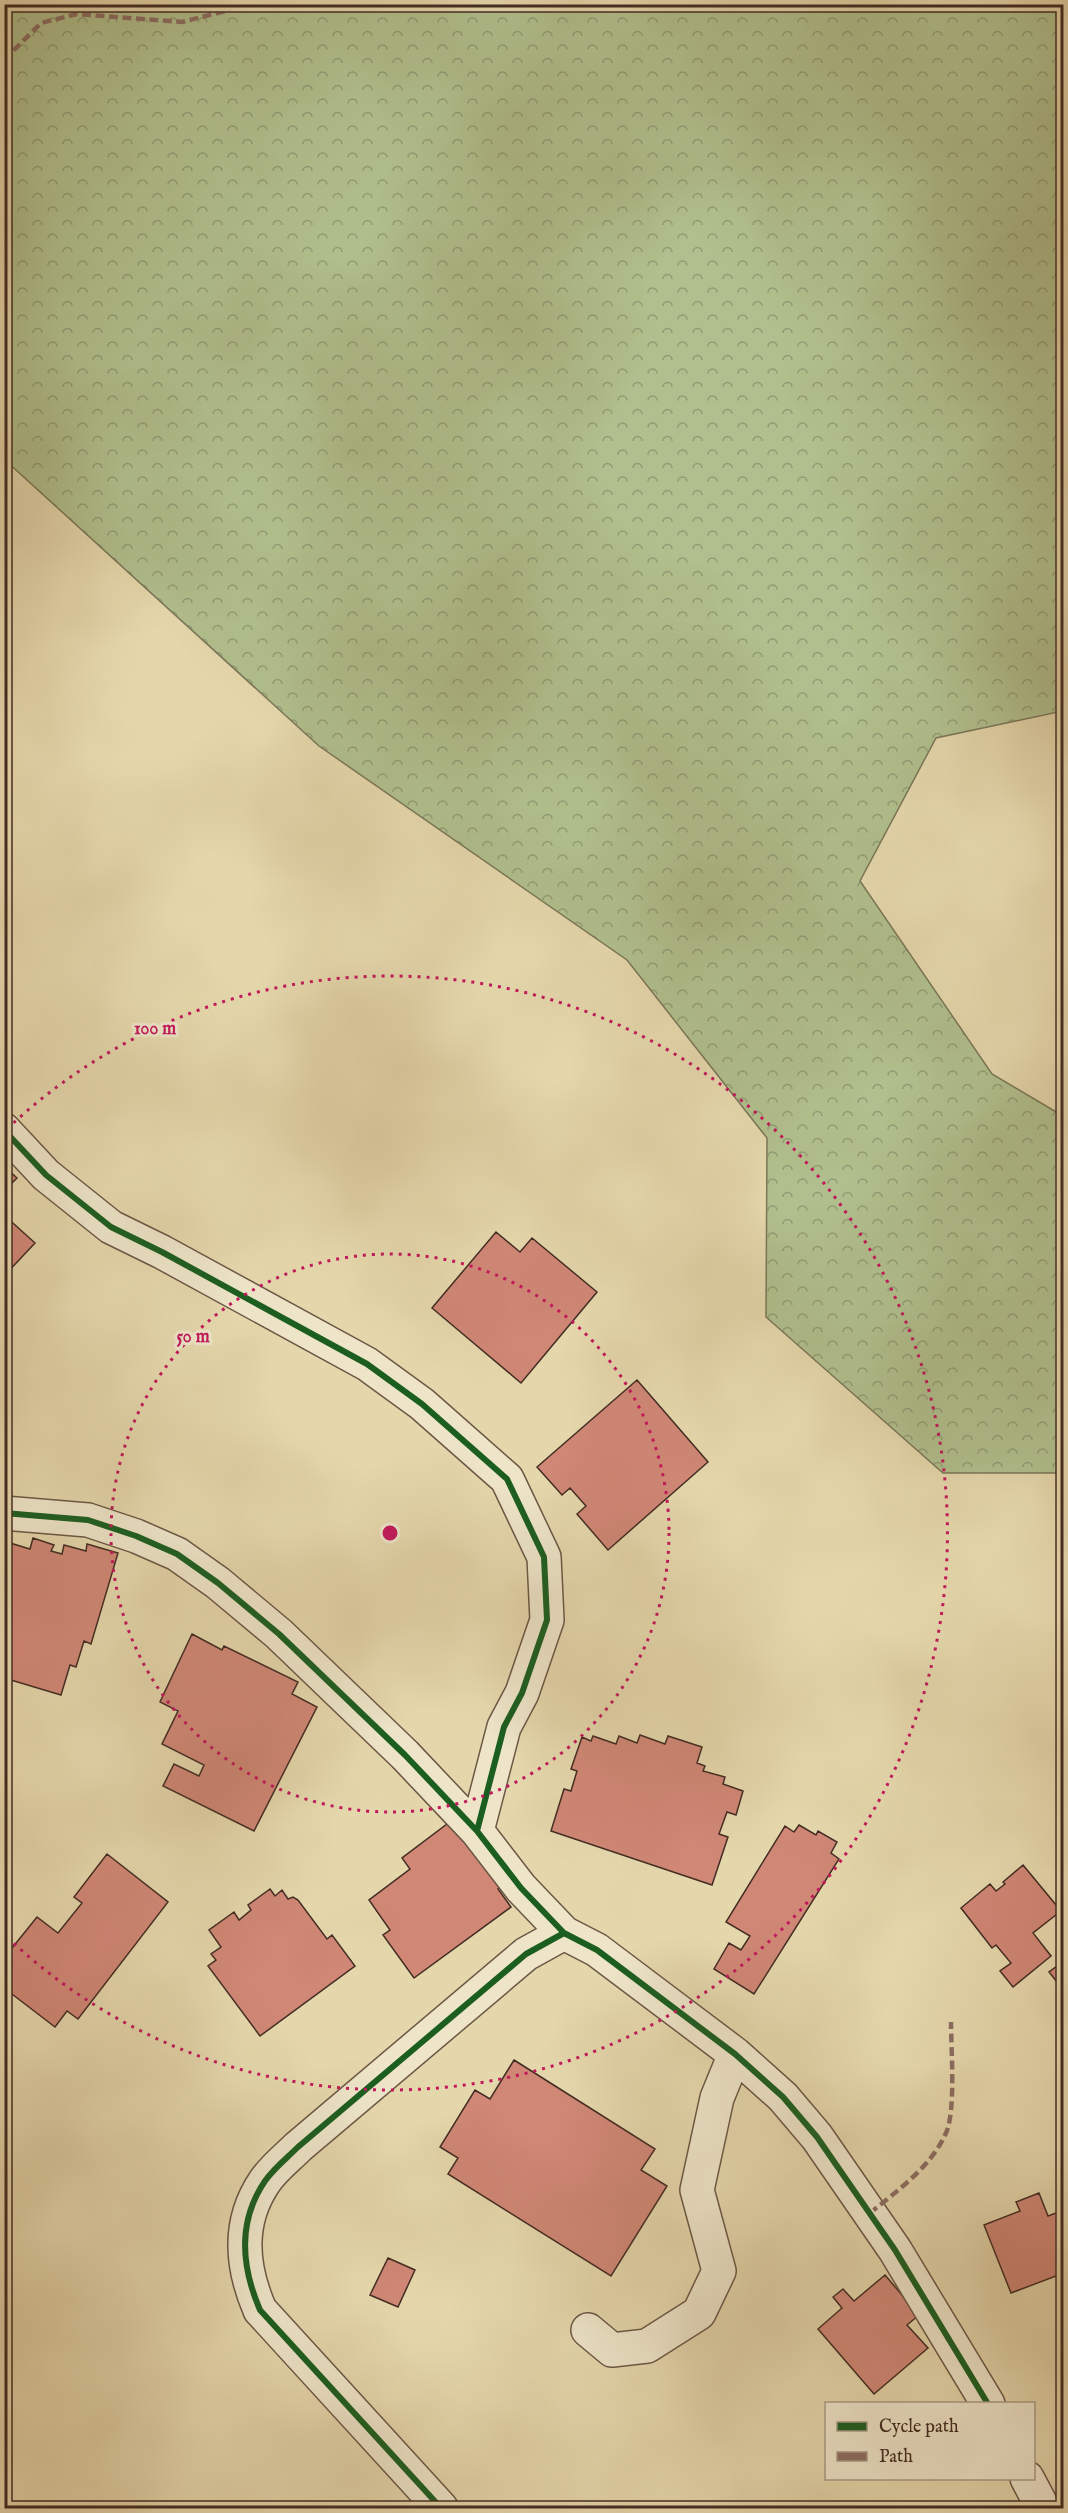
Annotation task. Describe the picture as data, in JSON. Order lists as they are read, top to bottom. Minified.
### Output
{"legend":["Cycle path","Path"],"rings":["100 m","50 m"]}
